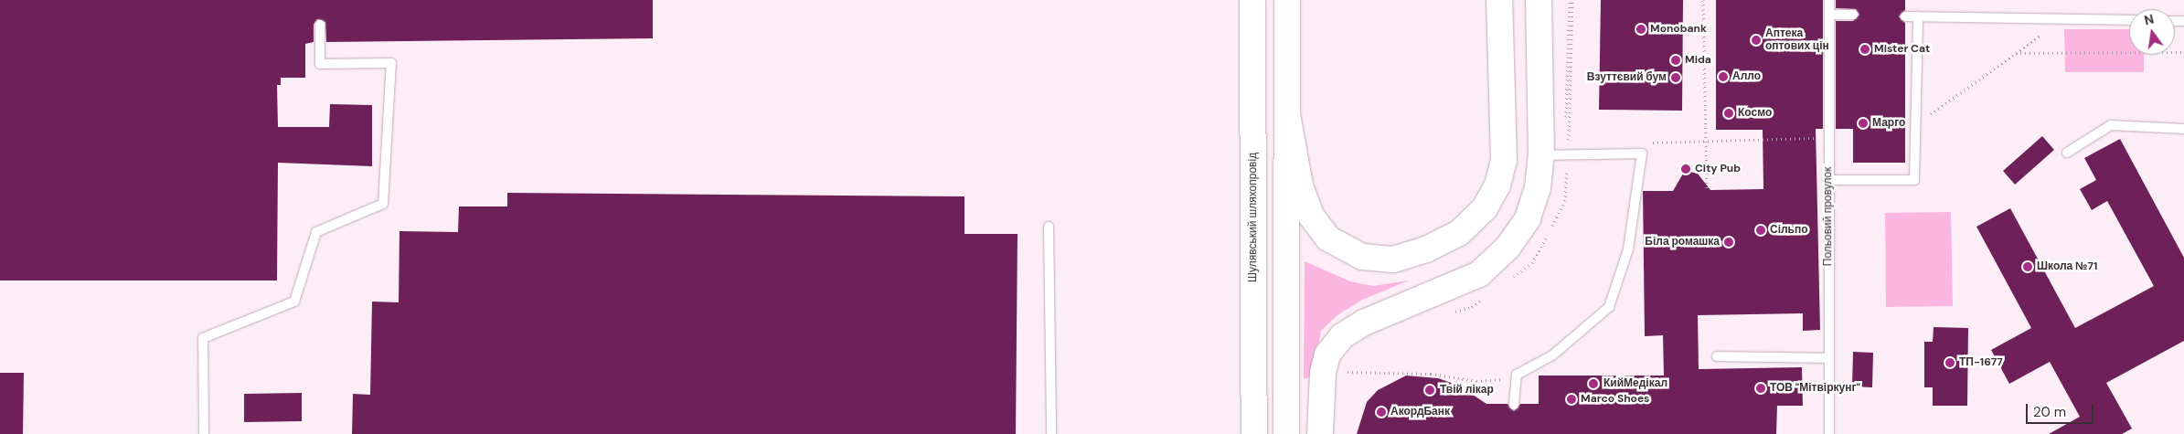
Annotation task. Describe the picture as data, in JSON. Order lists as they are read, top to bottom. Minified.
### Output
{"streets":{"main road":["Шулявський шляхопровід"],"lane":["Польовий провулок"]},"places":["Monobank","Аптека оптових цін","Mister Cat","Mida","Алло","Взуттєвий бум","Космо","Марго","City Pub","Сільпо","Біла ромашка","Школа №71","ТП-1677","КийМедікал","ТОВ \"Мітвіркунг\"","Твій лікар","Marco Shoes","АкордБанк"],"scale_bar":"20 m","north":"top"}
